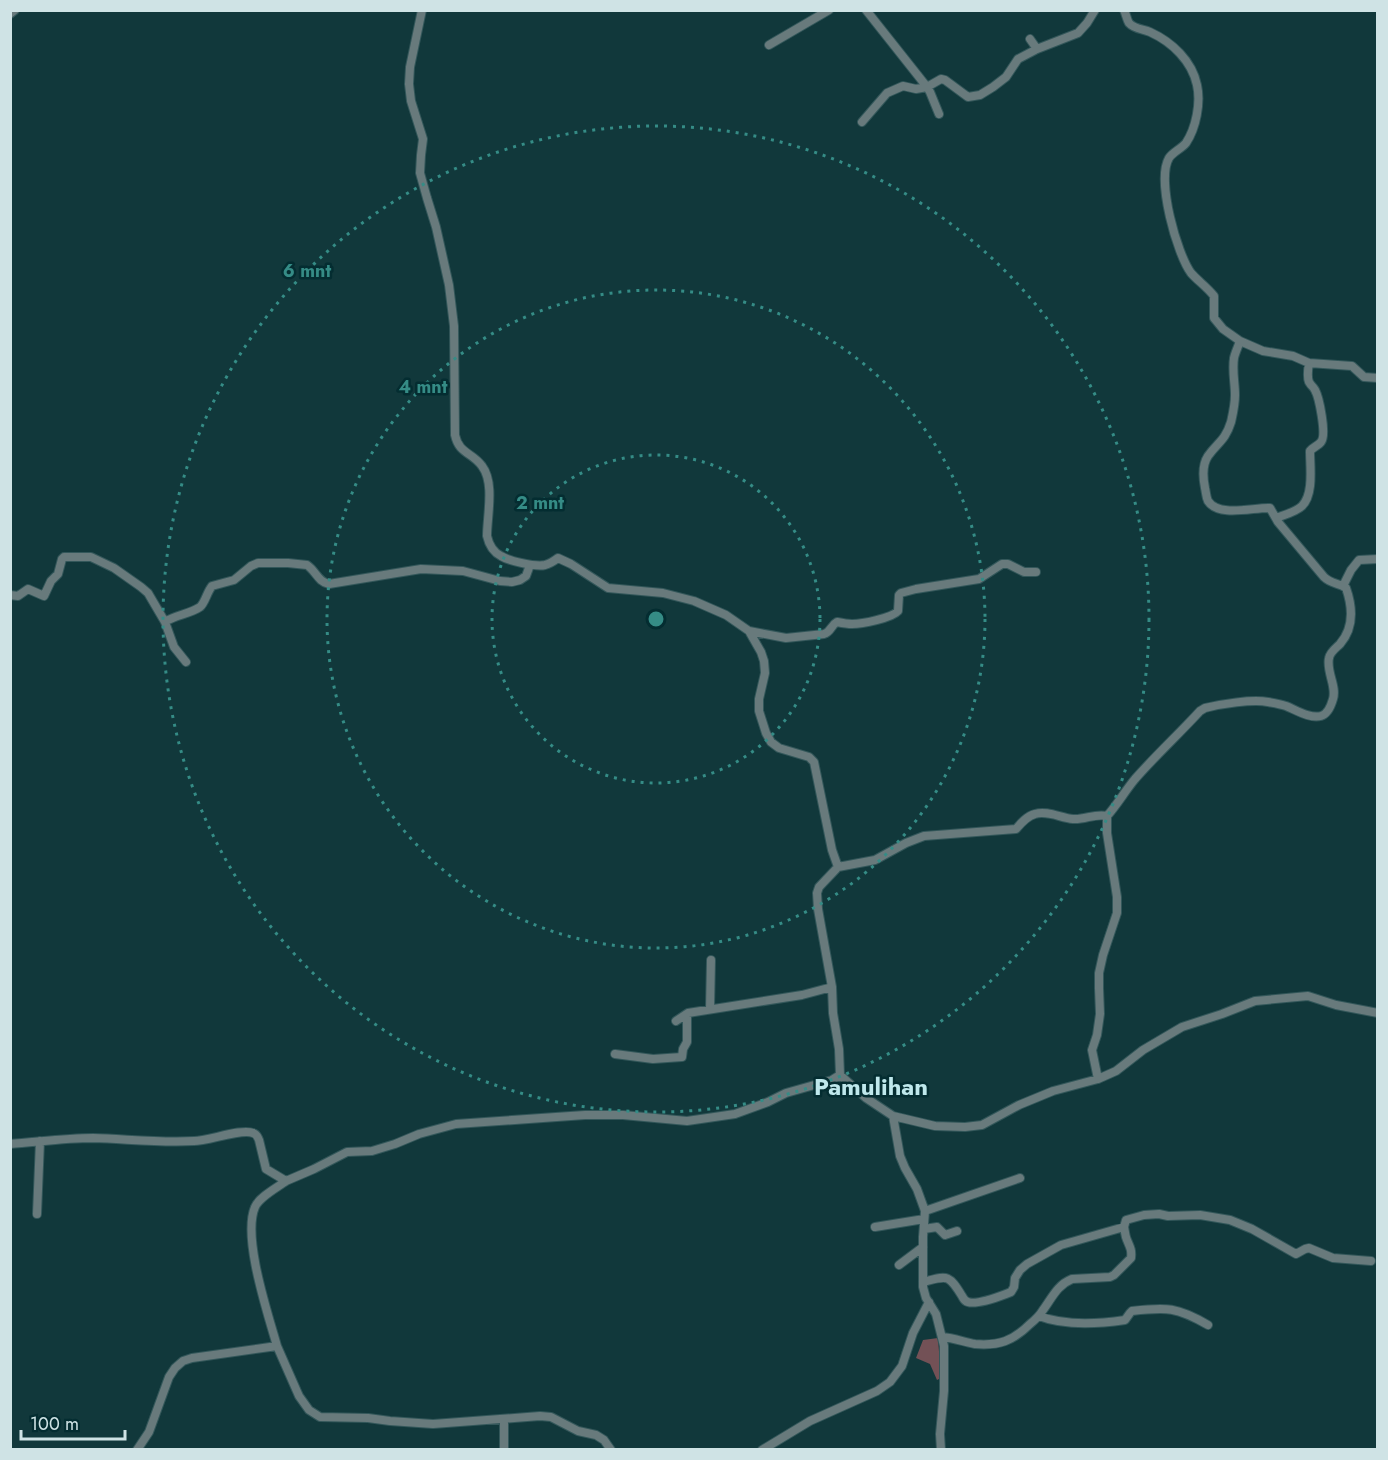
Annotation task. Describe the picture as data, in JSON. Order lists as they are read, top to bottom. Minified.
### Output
{"districts":["Pamulihan"],"scale_bar":"100 m","rings":["6 mnt","4 mnt","2 mnt"]}
